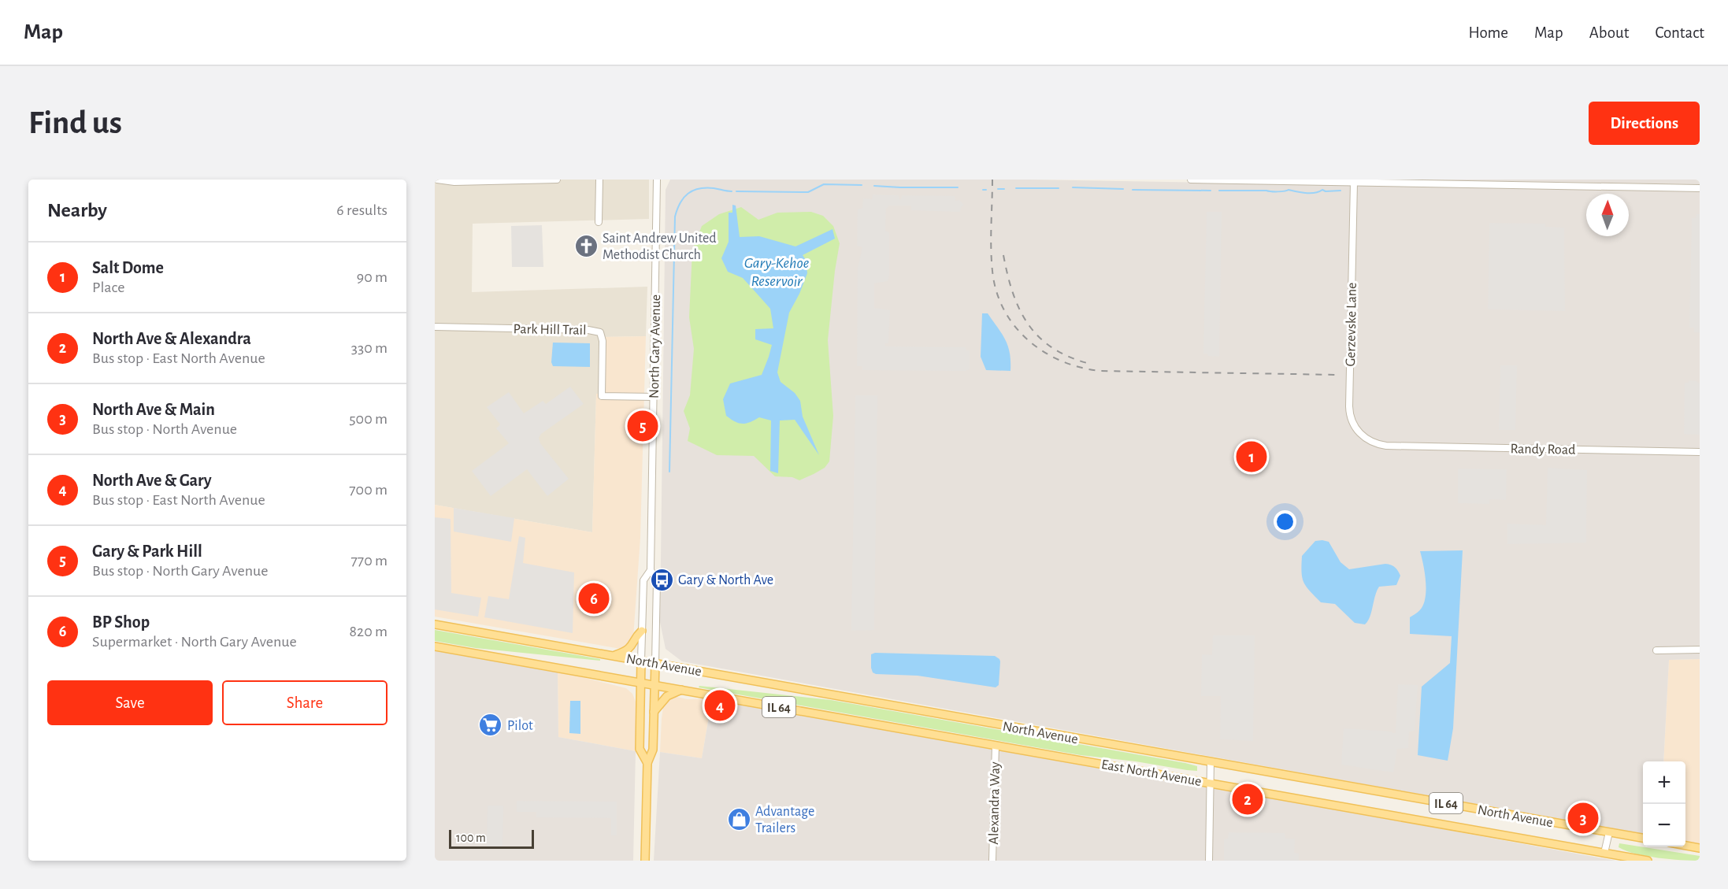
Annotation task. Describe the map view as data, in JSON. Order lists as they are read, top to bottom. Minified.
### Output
{"streets":{"main road":["North Gary Avenue","North Avenue","IL 64","East North Avenue"],"street":["Gerzevske Lane","Park Hill Trail","Randy Road","Alexandra Way"]},"crossings":[["Gerzevske Lane","Randy Road"],["Park Hill Trail","North Gary Avenue"],["North Gary Avenue","North Avenue"],["North Gary Avenue","East North Avenue"],["North Avenue","East North Avenue"],["East North Avenue","Alexandra Way"]],"water":["Gary-Kehoe Reservoir"],"places":{"church":["Saint Andrew United Methodist Church"],"bus stop":["Gary & North Ave"],"supermarket":["Pilot"],"shop":["Advantage Trailers"]},"scale_bar":"100 m","north":"top","page":{"header":"Map","nav":["Home","Map","About","Contact"],"buttons":["Directions",["Save","Share"]],"title":"Find us","heading":["Nearby","6 results"],"list":[{"mark":"1","name":"Salt Dome","note":"Place","value":"90 m"},{"mark":"2","name":"North Ave & Alexandra","note":"Bus stop · East North Avenue","value":"330 m"},{"mark":"3","name":"North Ave & Main","note":"Bus stop · North Avenue","value":"500 m"},{"mark":"4","name":"North Ave & Gary","note":"Bus stop · East North Avenue","value":"700 m"},{"mark":"5","name":"Gary & Park Hill","note":"Bus stop · North Gary Avenue","value":"770 m"},{"mark":"6","name":"BP Shop","note":"Supermarket · North Gary Avenue","value":"820 m"}],"pins":["5","1","6","4","2","3"],"map_buttons":["+","−"],"scale":"100 m"}}
